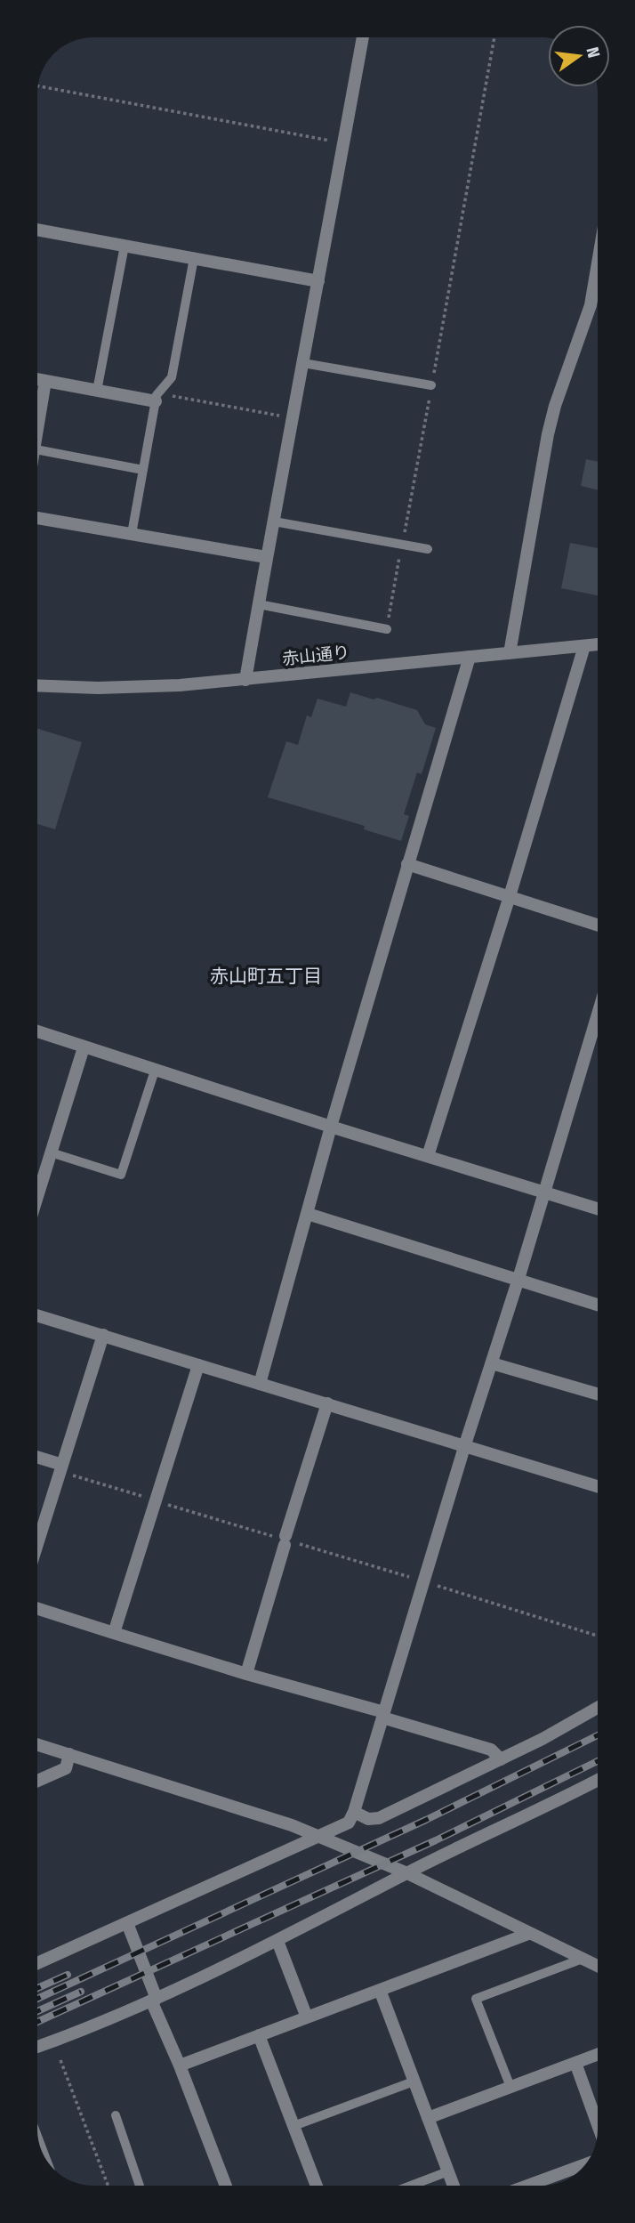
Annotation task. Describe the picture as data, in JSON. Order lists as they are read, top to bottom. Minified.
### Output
{"streets":{"street":["赤山通り"]},"districts":["赤山町五丁目"],"north":"right"}
